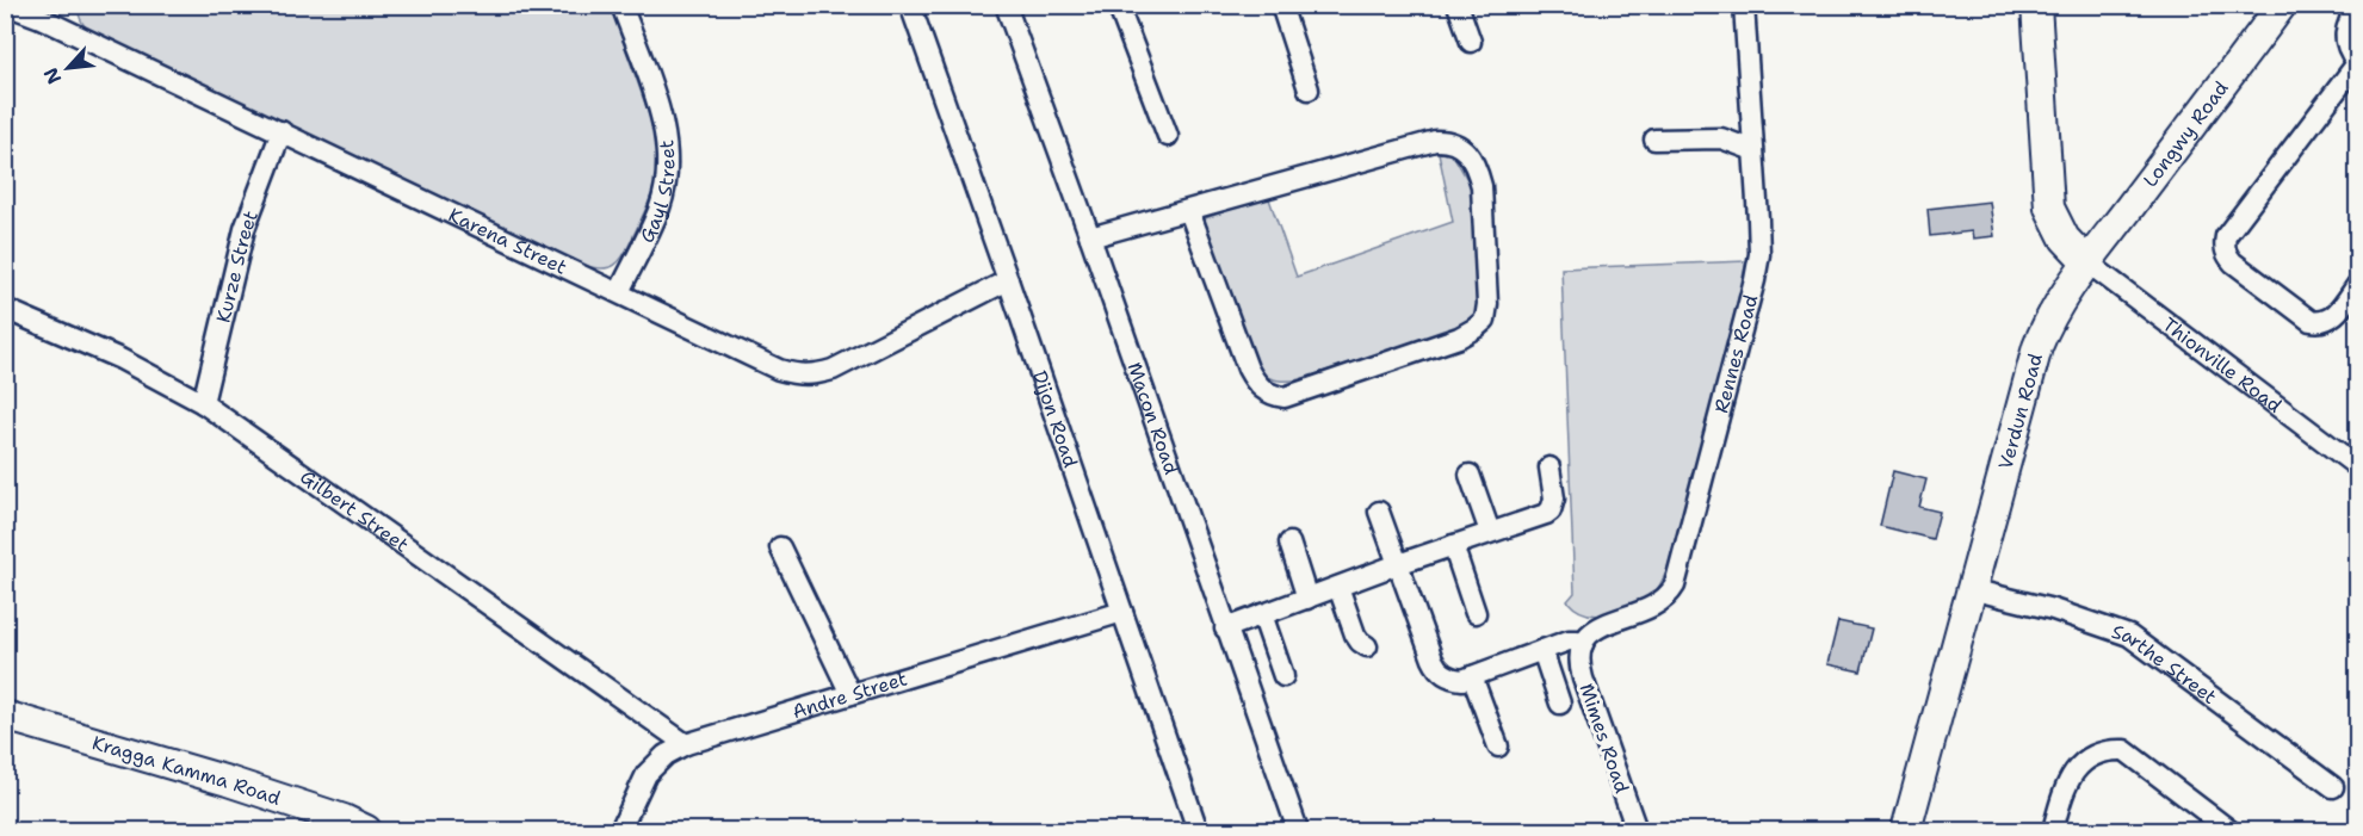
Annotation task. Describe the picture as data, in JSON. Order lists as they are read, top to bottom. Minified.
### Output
{"streets":{"street":["Longwy Road","Gayl Street","Karena Street","Kurze Street","Rennes Road","Thionville Road","Verdun Road","Dijon Road","Macon Road","Gilbert Street","Sarthe Street","Andre Street","Mimes Road","Kragga Kamma Road"]},"crossings":[["Longwy Road","Thionville Road"],["Longwy Road","Verdun Road"],["Gayl Street","Karena Street"],["Karena Street","Kurze Street"],["Karena Street","Dijon Road"],["Kurze Street","Gilbert Street"],["Rennes Road","Mimes Road"],["Thionville Road","Verdun Road"],["Verdun Road","Sarthe Street"],["Dijon Road","Andre Street"],["Gilbert Street","Andre Street"]],"north":"bottom left"}
